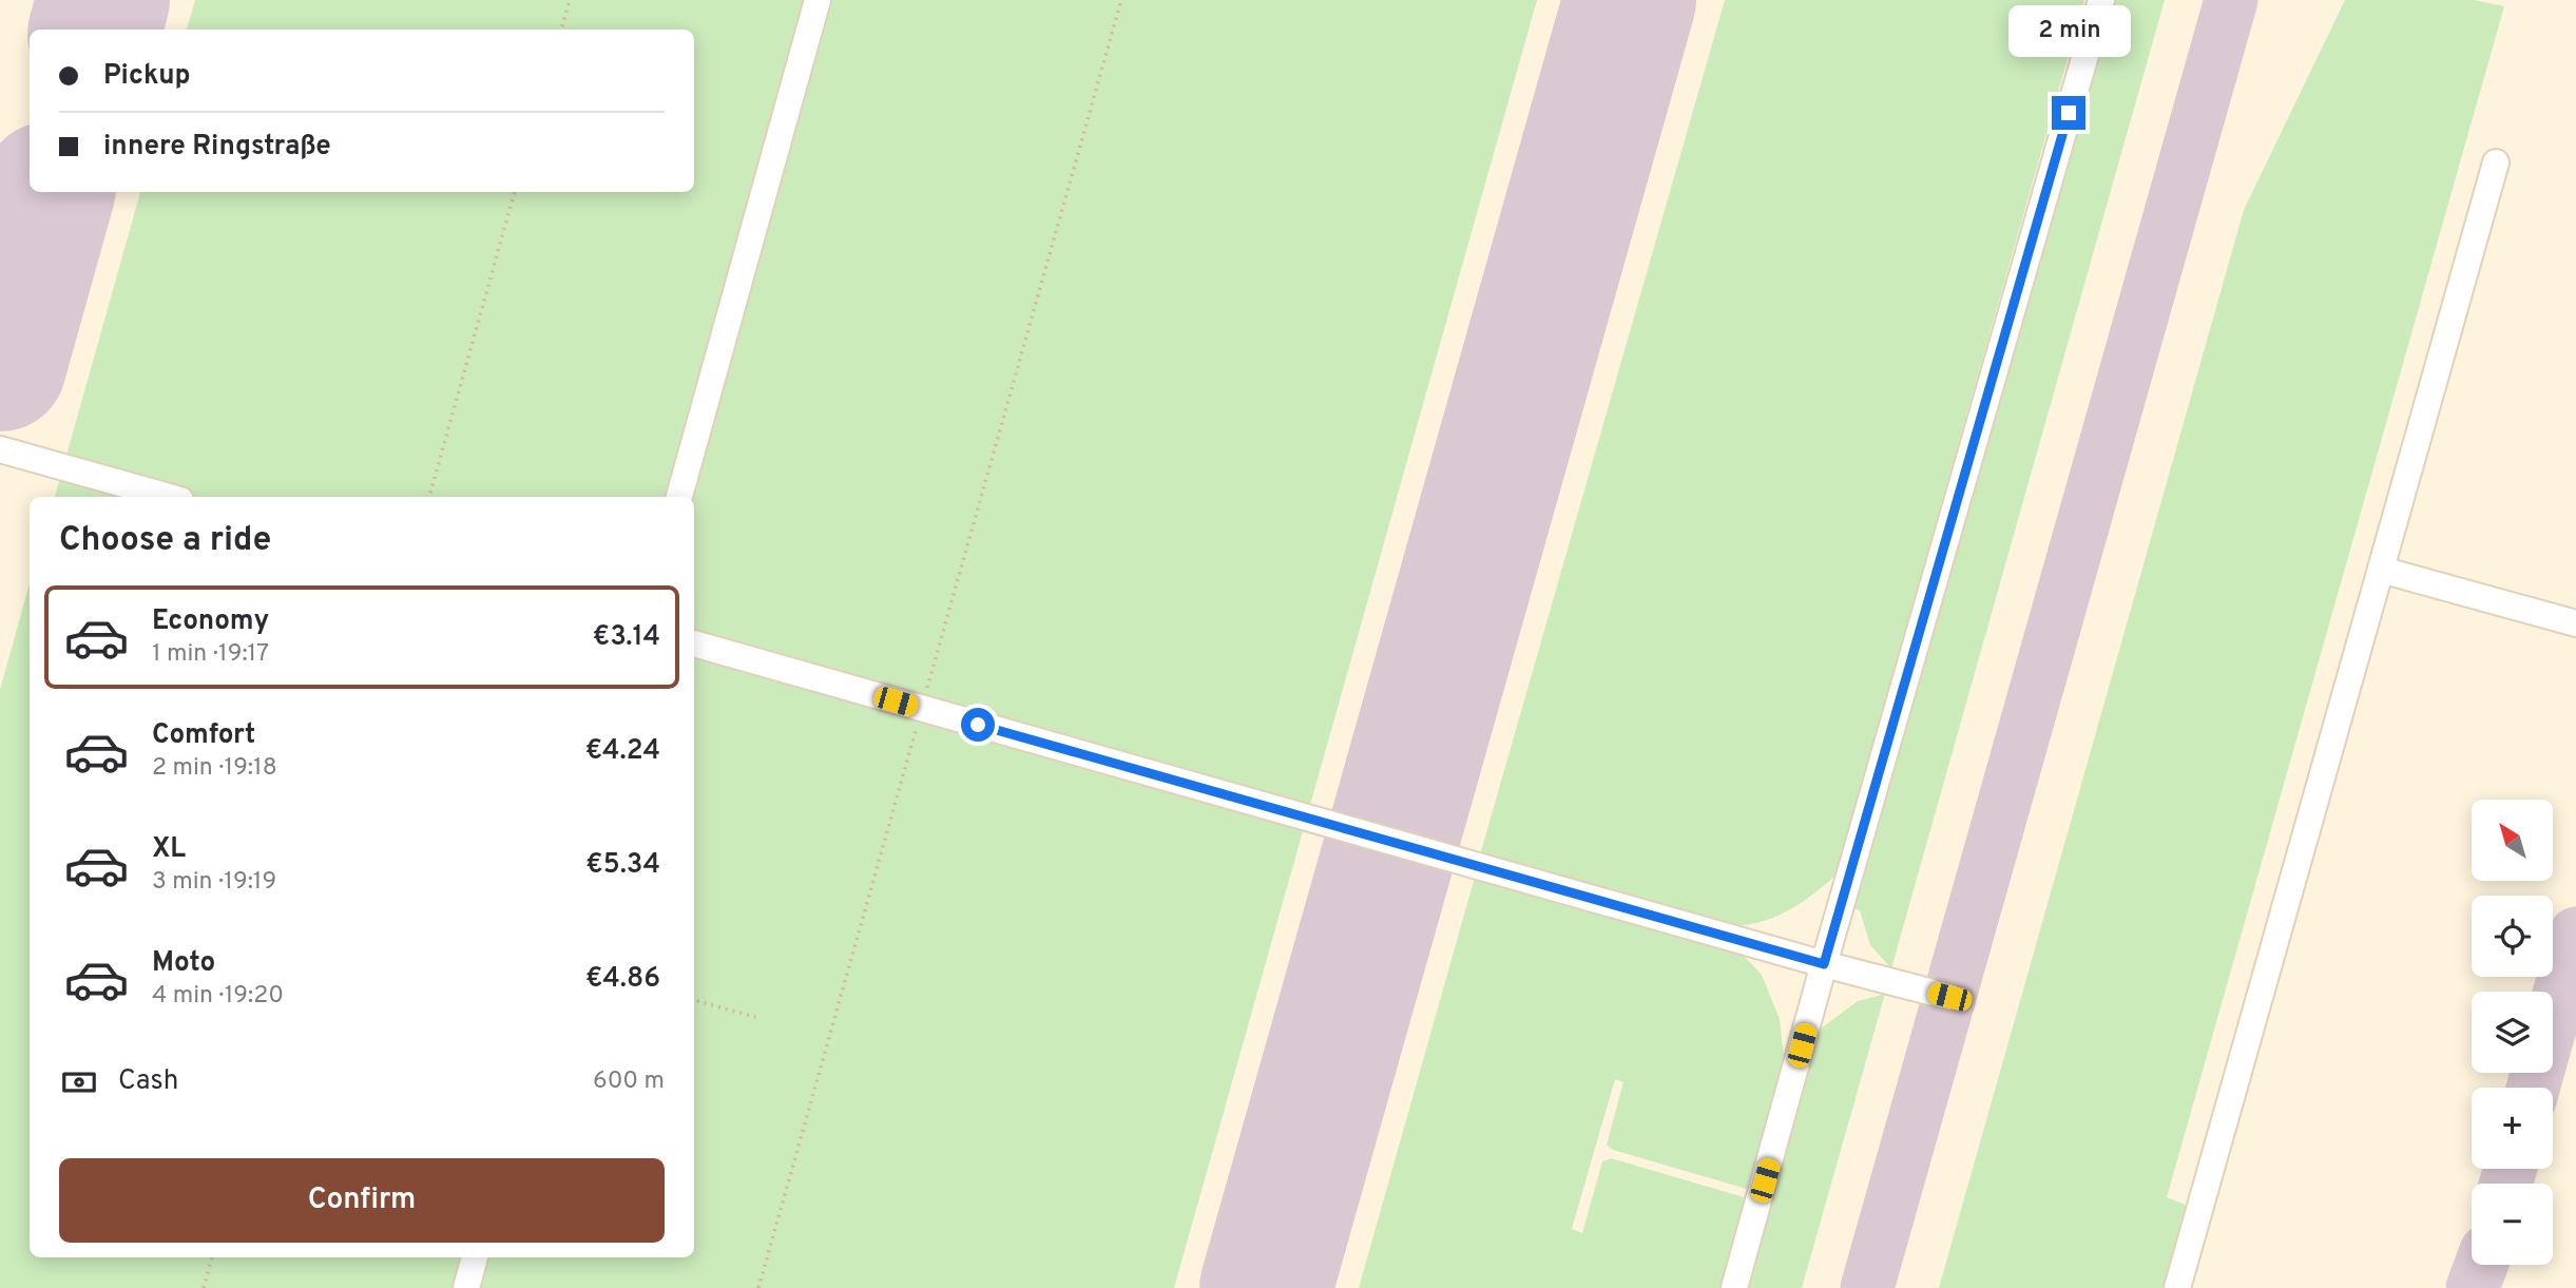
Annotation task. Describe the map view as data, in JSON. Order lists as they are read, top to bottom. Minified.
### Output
{"north":"top left","page":{"bubble":"2 min","banner":["Pickup","innere Ringstraße"],"heading":"Choose a ride","list":[{"name":"Economy","note":"1 min · 19:17","value":"€3.14"},{"name":"Comfort","note":"2 min · 19:18","value":"€4.24"},{"name":"XL","note":"3 min · 19:19","value":"€5.34"},{"name":"Moto","note":"4 min · 19:20","value":"€4.86"}],"map_buttons":["+","−"],"pay":["Cash","600 m"],"buttons":"Confirm"}}
